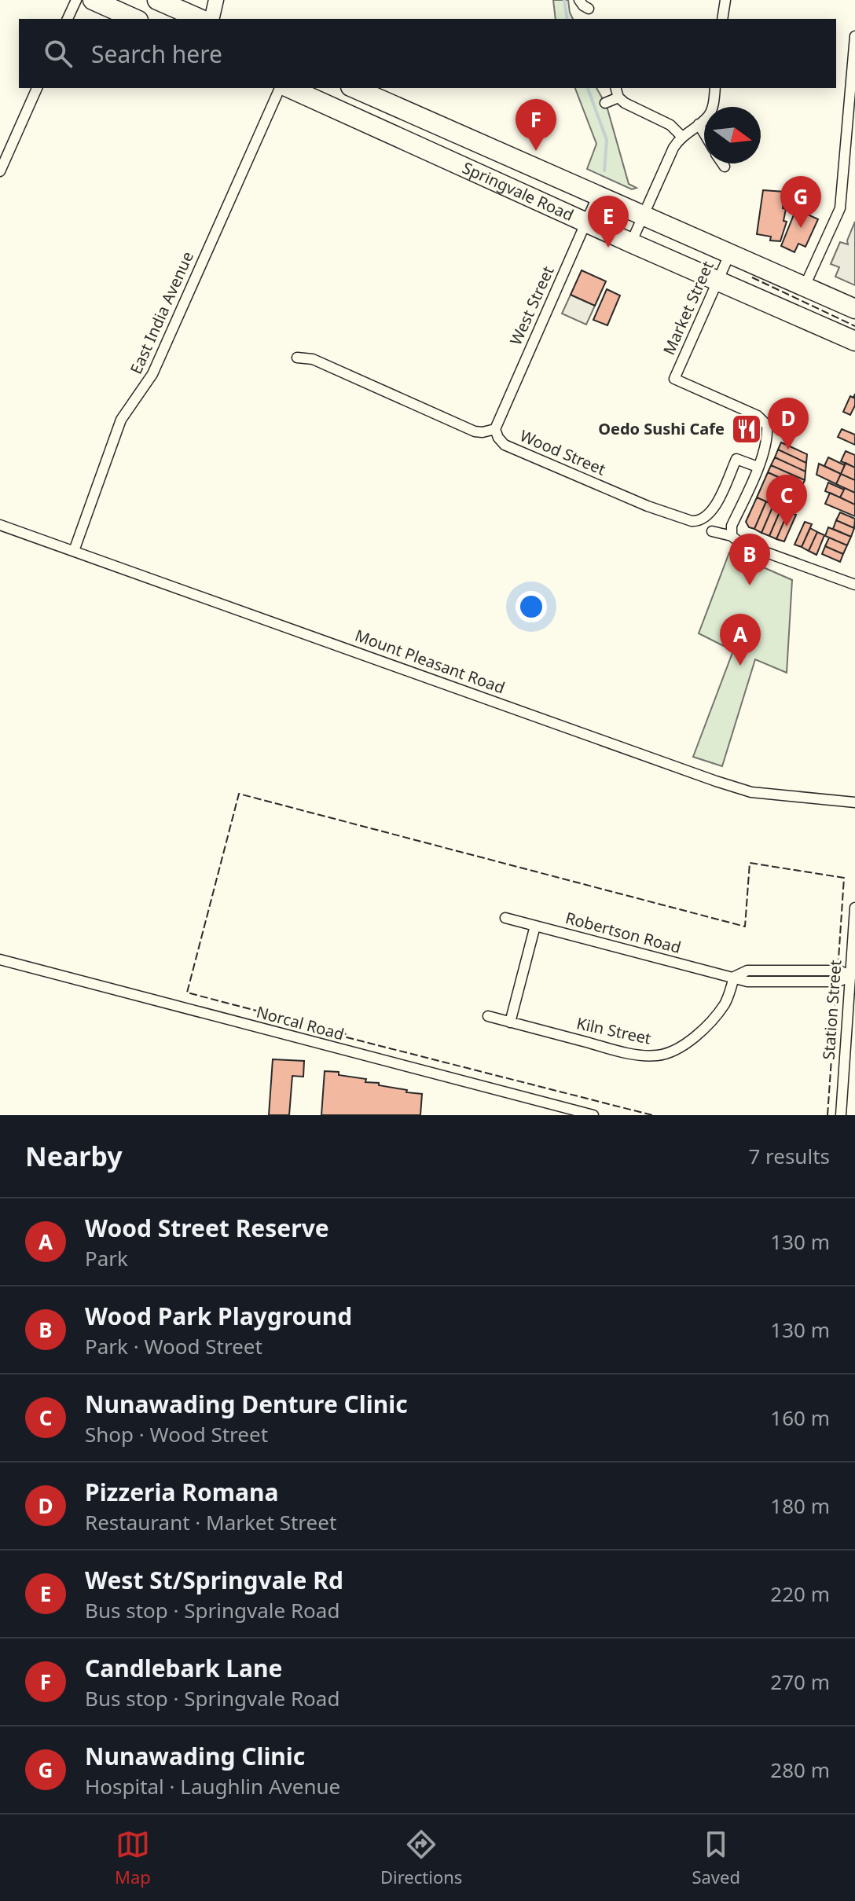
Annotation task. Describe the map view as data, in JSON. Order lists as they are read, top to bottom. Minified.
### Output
{"streets":{"highway":["Springvale Road"],"street":["West Street","Market Street","East India Avenue","Wood Street","Mount Pleasant Road","Robertson Road","Station Street","Norcal Road","Kiln Street"]},"crossings":[["Springvale Road","West Street"],["Springvale Road","Market Street"],["West Street","Wood Street"],["Market Street","Wood Street"],["East India Avenue","Mount Pleasant Road"],["Robertson Road","Station Street"],["Robertson Road","Kiln Street"]],"places":{"restaurant":["Oedo Sushi Cafe"]},"north":"right","page":{"search":"Search here","pins":["F","G","E","D","C","B","A"],"heading":["Nearby","7 results"],"list":[{"mark":"A","name":"Wood Street Reserve","note":"Park","value":"130 m"},{"mark":"B","name":"Wood Park Playground","note":"Park · Wood Street","value":"130 m"},{"mark":"C","name":"Nunawading Denture Clinic","note":"Shop · Wood Street","value":"160 m"},{"mark":"D","name":"Pizzeria Romana","note":"Restaurant · Market Street","value":"180 m"},{"mark":"E","name":"West St/Springvale Rd","note":"Bus stop · Springvale Road","value":"220 m"},{"mark":"F","name":"Candlebark Lane","note":"Bus stop · Springvale Road","value":"270 m"},{"mark":"G","name":"Nunawading Clinic","note":"Hospital · Laughlin Avenue","value":"280 m"}],"nav":["Map","Directions","Saved"]}}
